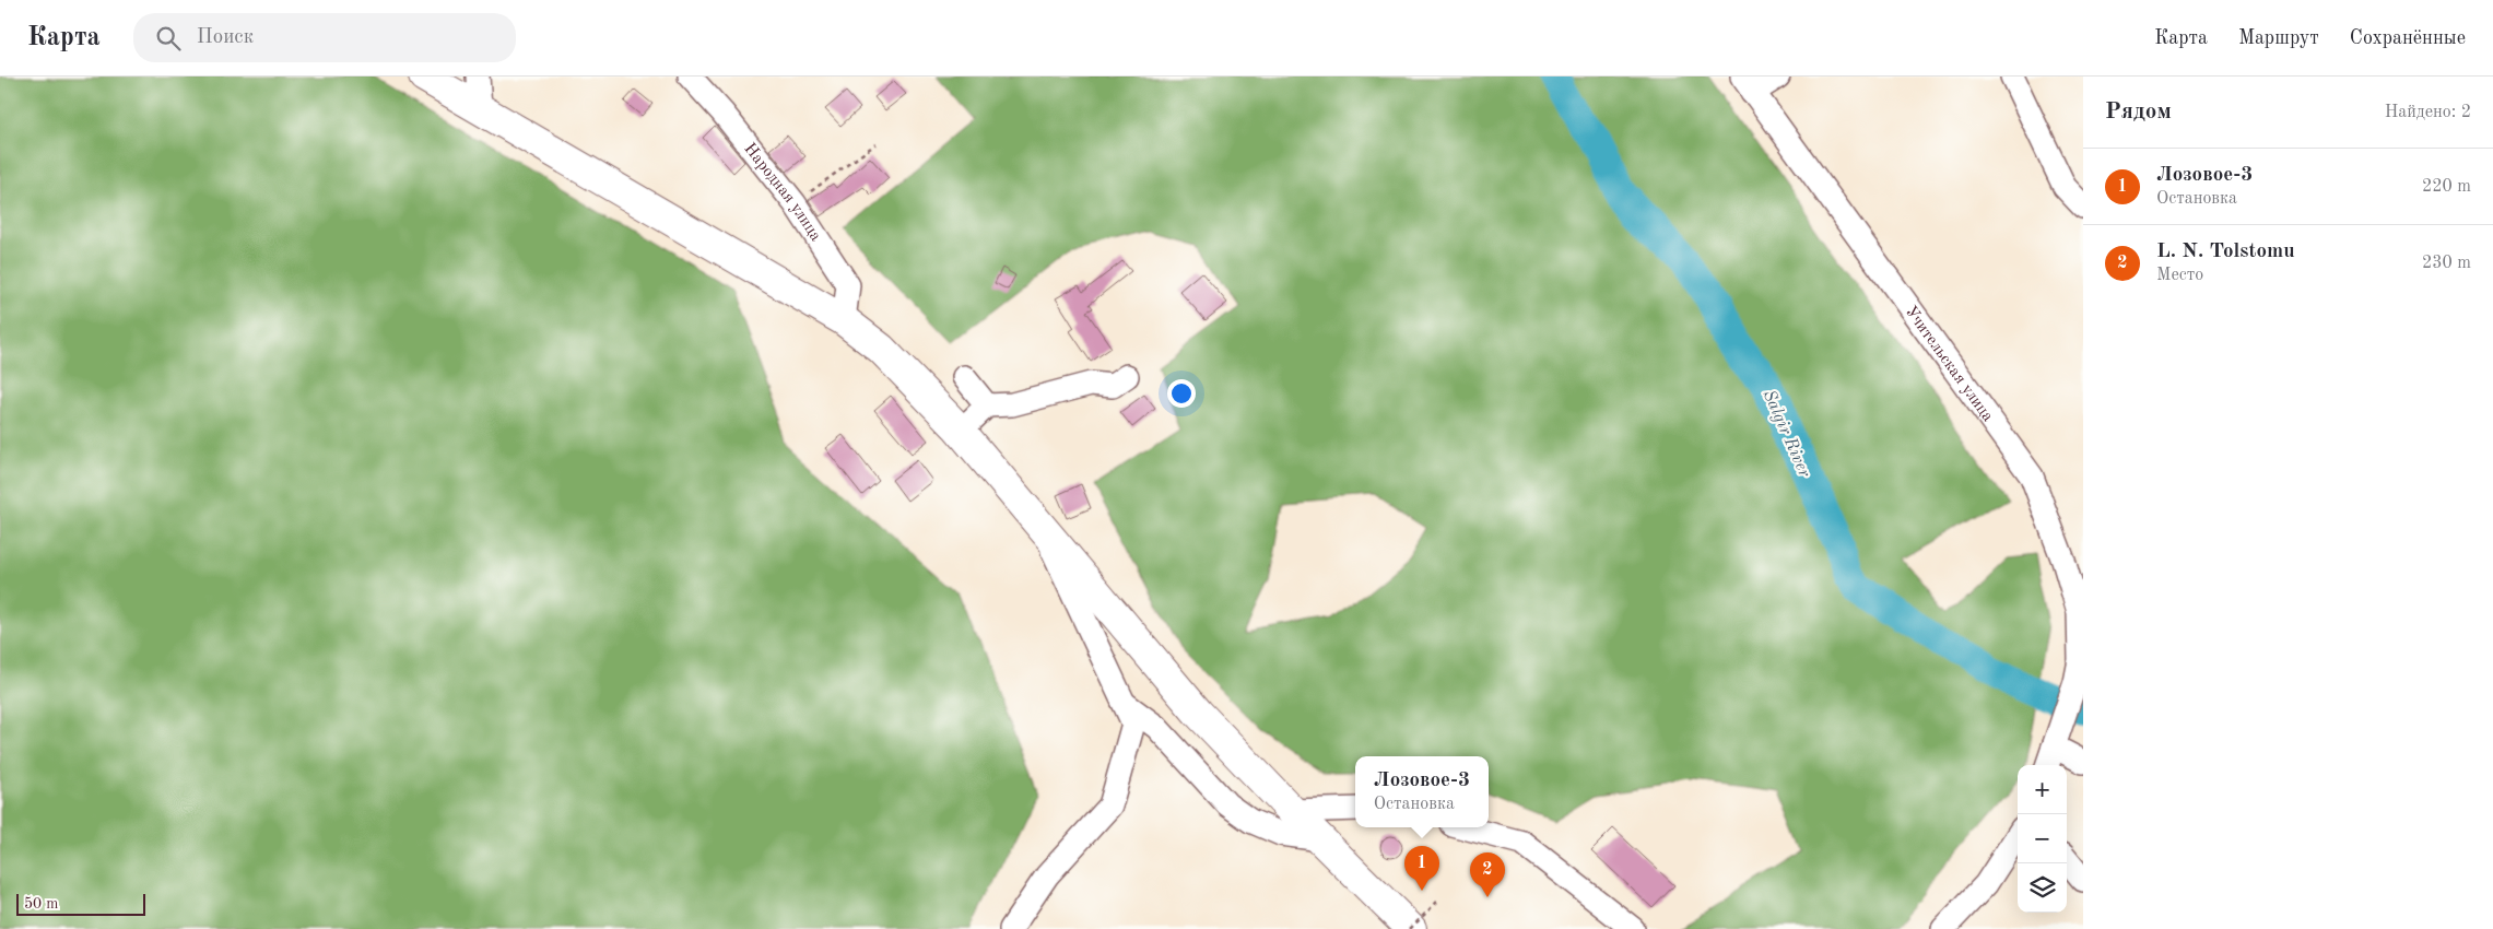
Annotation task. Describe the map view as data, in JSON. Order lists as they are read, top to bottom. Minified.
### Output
{"streets":{"street":["Народная улица","Учительская улица"]},"water":["Salgir River"],"scale_bar":"50 m","page":{"header":"Карта","search":"Поиск","nav":["Карта","Маршрут","Сохранённые"],"heading":["Рядом","Найдено: 2"],"list":[{"mark":"1","name":"Лозовое-3","note":"Остановка","value":"220 m"},{"mark":"2","name":"L. N. Tolstomu","note":"Место","value":"230 m"}],"popup":["Лозовое-3","Остановка"],"map_buttons":["+","−"],"pins":["1","2"],"scale":"50 m"}}
